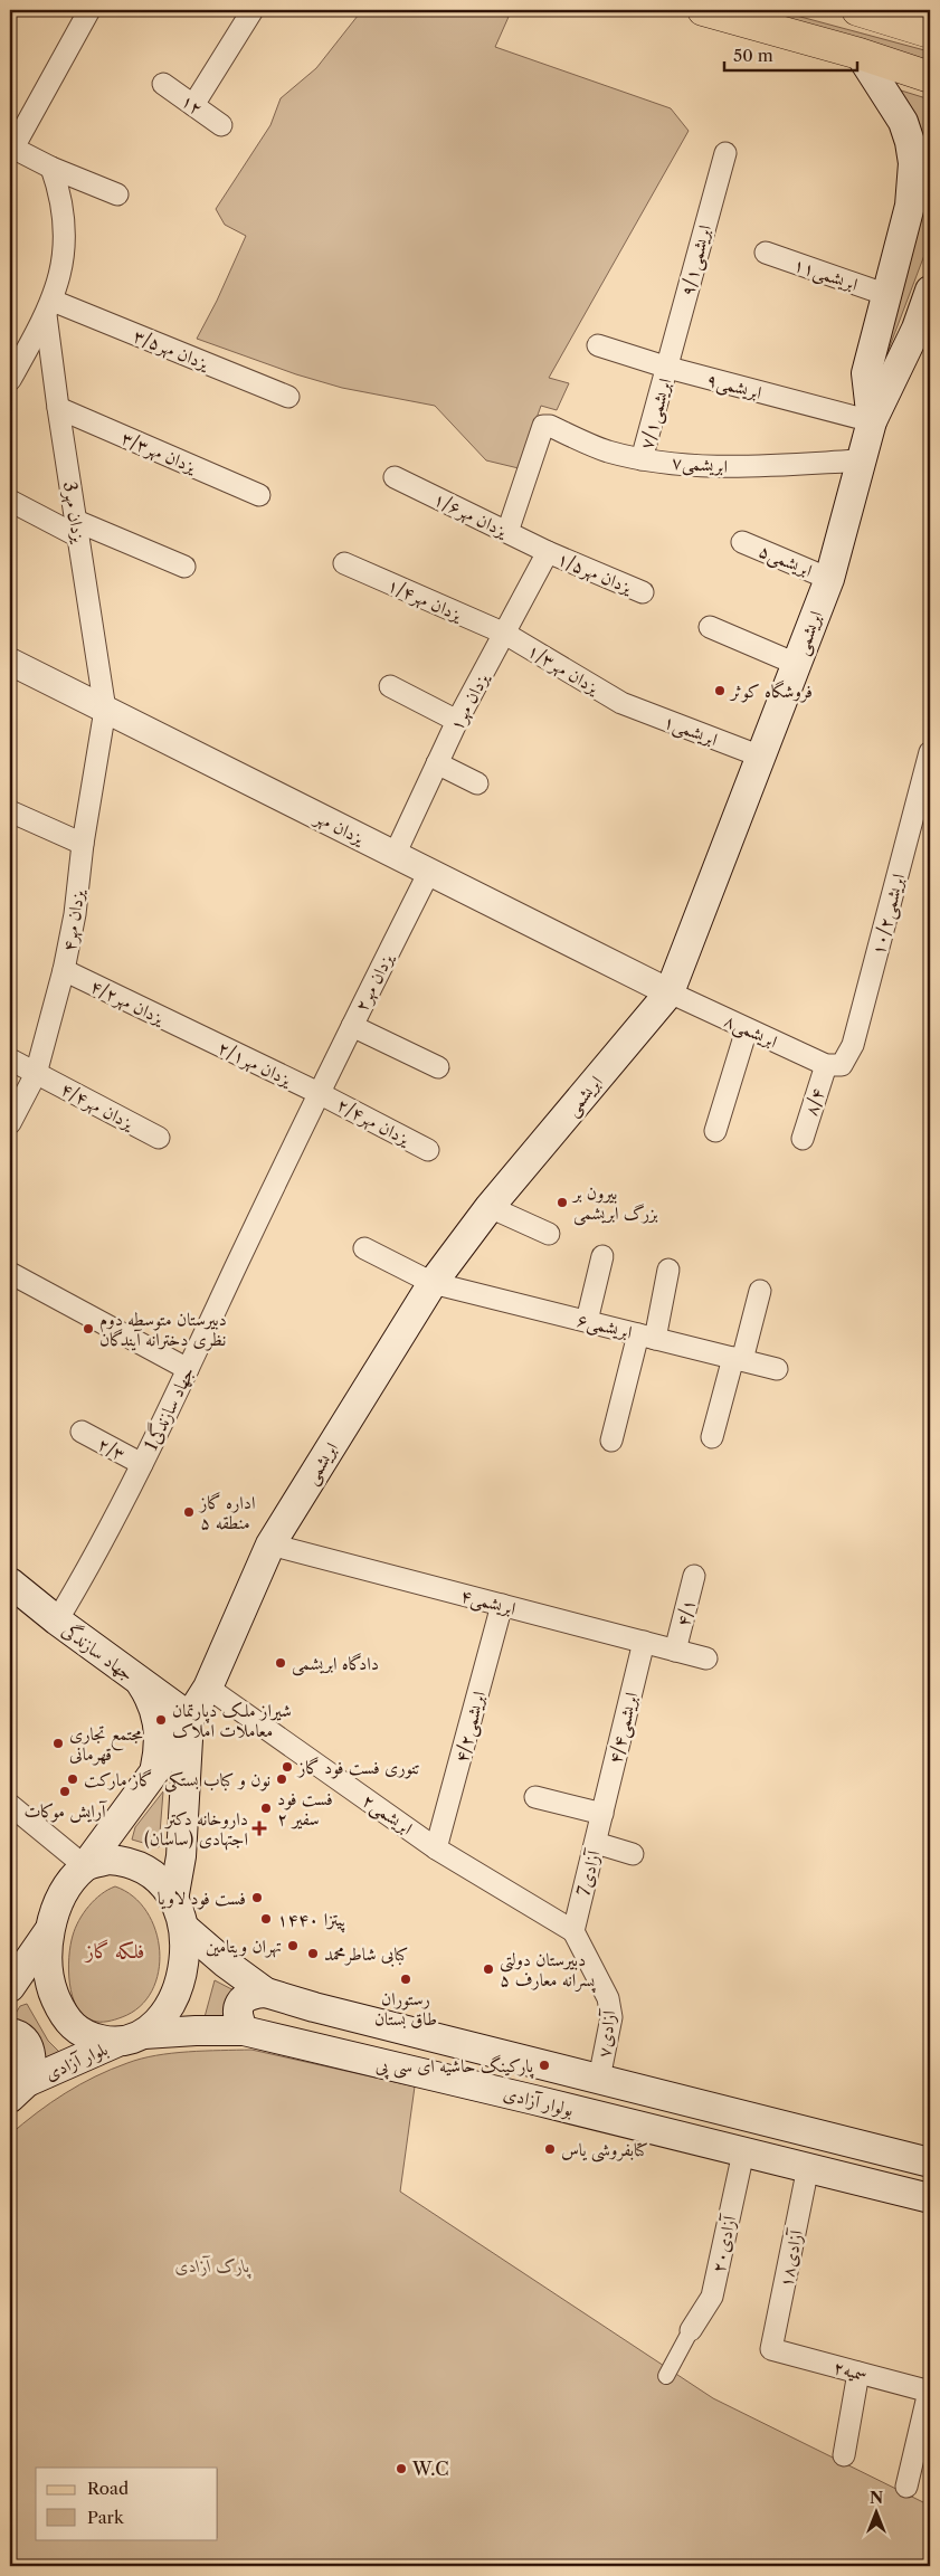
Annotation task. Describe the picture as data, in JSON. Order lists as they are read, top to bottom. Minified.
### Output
{"streets":{"main road":["ابریشمی","جهاد سازندگی","بلوار آزادی","بولوار آزادی"],"street":["۱۲","۹/۱ابریشمی","ابریشمی۱۱","۳/۵یزدان مهر","ابریشمی۹","ابریشمی۷/۱","۳/۳یزدان مهر","ابریشمی۷","3یزدان مهر","۱/۶یزدان مهر","ابریشمی۵","۱/۵یزدان مهر","۱/۴یزدان مهر","۱/۳یزدان مهر","یزدان مهر۱","ابریشمی۱","یزدان مهر","۱۰/۲ابریشمی","یزدان مهر۴","یزدان مهر۲","۴/۲یزدان مهر","ابریشمی۸","۲/۱یزدان مهر","۸/۴","۴/۴یزدان مهر","۲/۴یزدان مهر","ابریشمی۶","1جهاد سازندگی","۲/۳","ابریشمی۴","۴/۱","ابریشمی۴/۲","ابریشمی۴/۴","ابریشمی۲","7آزادی","آزادی۷","آزادی۲۰","آزادی۱۸","۲سمیه"]},"crossings":[["۹/۱ابریشمی","ابریشمی۹"],["۹/۱ابریشمی","ابریشمی۷/۱"],["۳/۵یزدان مهر","3یزدان مهر"],["ابریشمی۹","ابریشمی۷/۱"],["ابریشمی۹","ابریشمی"],["ابریشمی۷/۱","ابریشمی۷"],["۳/۳یزدان مهر","3یزدان مهر"],["ابریشمی۷","۱/۶یزدان مهر"],["ابریشمی۷","ابریشمی"],["3یزدان مهر","یزدان مهر"],["3یزدان مهر","یزدان مهر۴"],["۱/۶یزدان مهر","۱/۵یزدان مهر"],["۱/۶یزدان مهر","یزدان مهر۱"],["ابریشمی۵","ابریشمی"],["۱/۵یزدان مهر","یزدان مهر۱"],["۱/۴یزدان مهر","۱/۳یزدان مهر"],["۱/۴یزدان مهر","یزدان مهر۱"],["ابریشمی","ابریشمی۱"],["ابریشمی","یزدان مهر"],["ابریشمی","ابریشمی۸"],["ابریشمی","ابریشمی۶"],["ابریشمی","ابریشمی۴"],["ابریشمی","جهاد سازندگی"],["ابریشمی","ابریشمی۲"],["ابریشمی","بلوار آزادی"],["ابریشمی","بولوار آزادی"],["۱/۳یزدان مهر","یزدان مهر۱"],["۱/۳یزدان مهر","ابریشمی۱"],["یزدان مهر۱","یزدان مهر"],["یزدان مهر","یزدان مهر۴"],["یزدان مهر","یزدان مهر۲"],["یزدان مهر","ابریشمی۸"],["۱۰/۲ابریشمی","ابریشمی۸"],["۱۰/۲ابریشمی","۸/۴"],["یزدان مهر۴","۴/۲یزدان مهر"],["یزدان مهر۴","۴/۴یزدان مهر"],["یزدان مهر۲","۲/۱یزدان مهر"],["یزدان مهر۲","۲/۴یزدان مهر"],["یزدان مهر۲","1جهاد سازندگی"],["۴/۲یزدان مهر","۲/۱یزدان مهر"],["ابریشمی۸","۸/۴"],["۲/۱یزدان مهر","۲/۴یزدان مهر"],["۲/۱یزدان مهر","1جهاد سازندگی"],["۲/۴یزدان مهر","1جهاد سازندگی"],["1جهاد سازندگی","۲/۳"],["1جهاد سازندگی","جهاد سازندگی"],["ابریشمی۴","۴/۱"],["ابریشمی۴","ابریشمی۴/۲"],["ابریشمی۴","ابریشمی۴/۴"],["ابریشمی۴/۲","ابریشمی۲"],["ابریشمی۴/۴","7آزادی"],["ابریشمی۲","7آزادی"],["ابریشمی۲","آزادی۷"],["7آزادی","آزادی۷"],["آزادی۷","بولوار آزادی"],["بلوار آزادی","بولوار آزادی"],["بولوار آزادی","آزادی۲۰"],["بولوار آزادی","آزادی۱۸"],["آزادی۱۸","۲سمیه"]],"districts":["فلکه گاز"],"parks":["پارک آزادی"],"places":{"other":["فروشگاه کوثر","بیرون بر بزرگ ابریشمی","دبیرستان متوسطه دوم نظری دخترانه آیندگان","اداره گاز منطقه ۵","دادگاه ابریشمی","شیراز ملک دپارتمان معاملات املاک","مجتمع تجاری قهرمانی","تنوری فست فود گاز","گاز مارکت","نون و کباب بستکی","آرایش موکات","فست فود سفیر ۲","فست فود لاویا","پیتزا ۱۴۴۰","تهران ویتامین","کبابی شاطرمحمد","دبیرستان دولتی پسرانه معارف ۵","رستوران طاق بستان","پارکینگ حاشیه ای سی پی","کتابفروشی یاس","W.C"],"health":["داروخانه دکتر اجتهادی (ساسان)"]},"legend":["Road","Park"],"scale_bar":"50 m","north":"top"}
